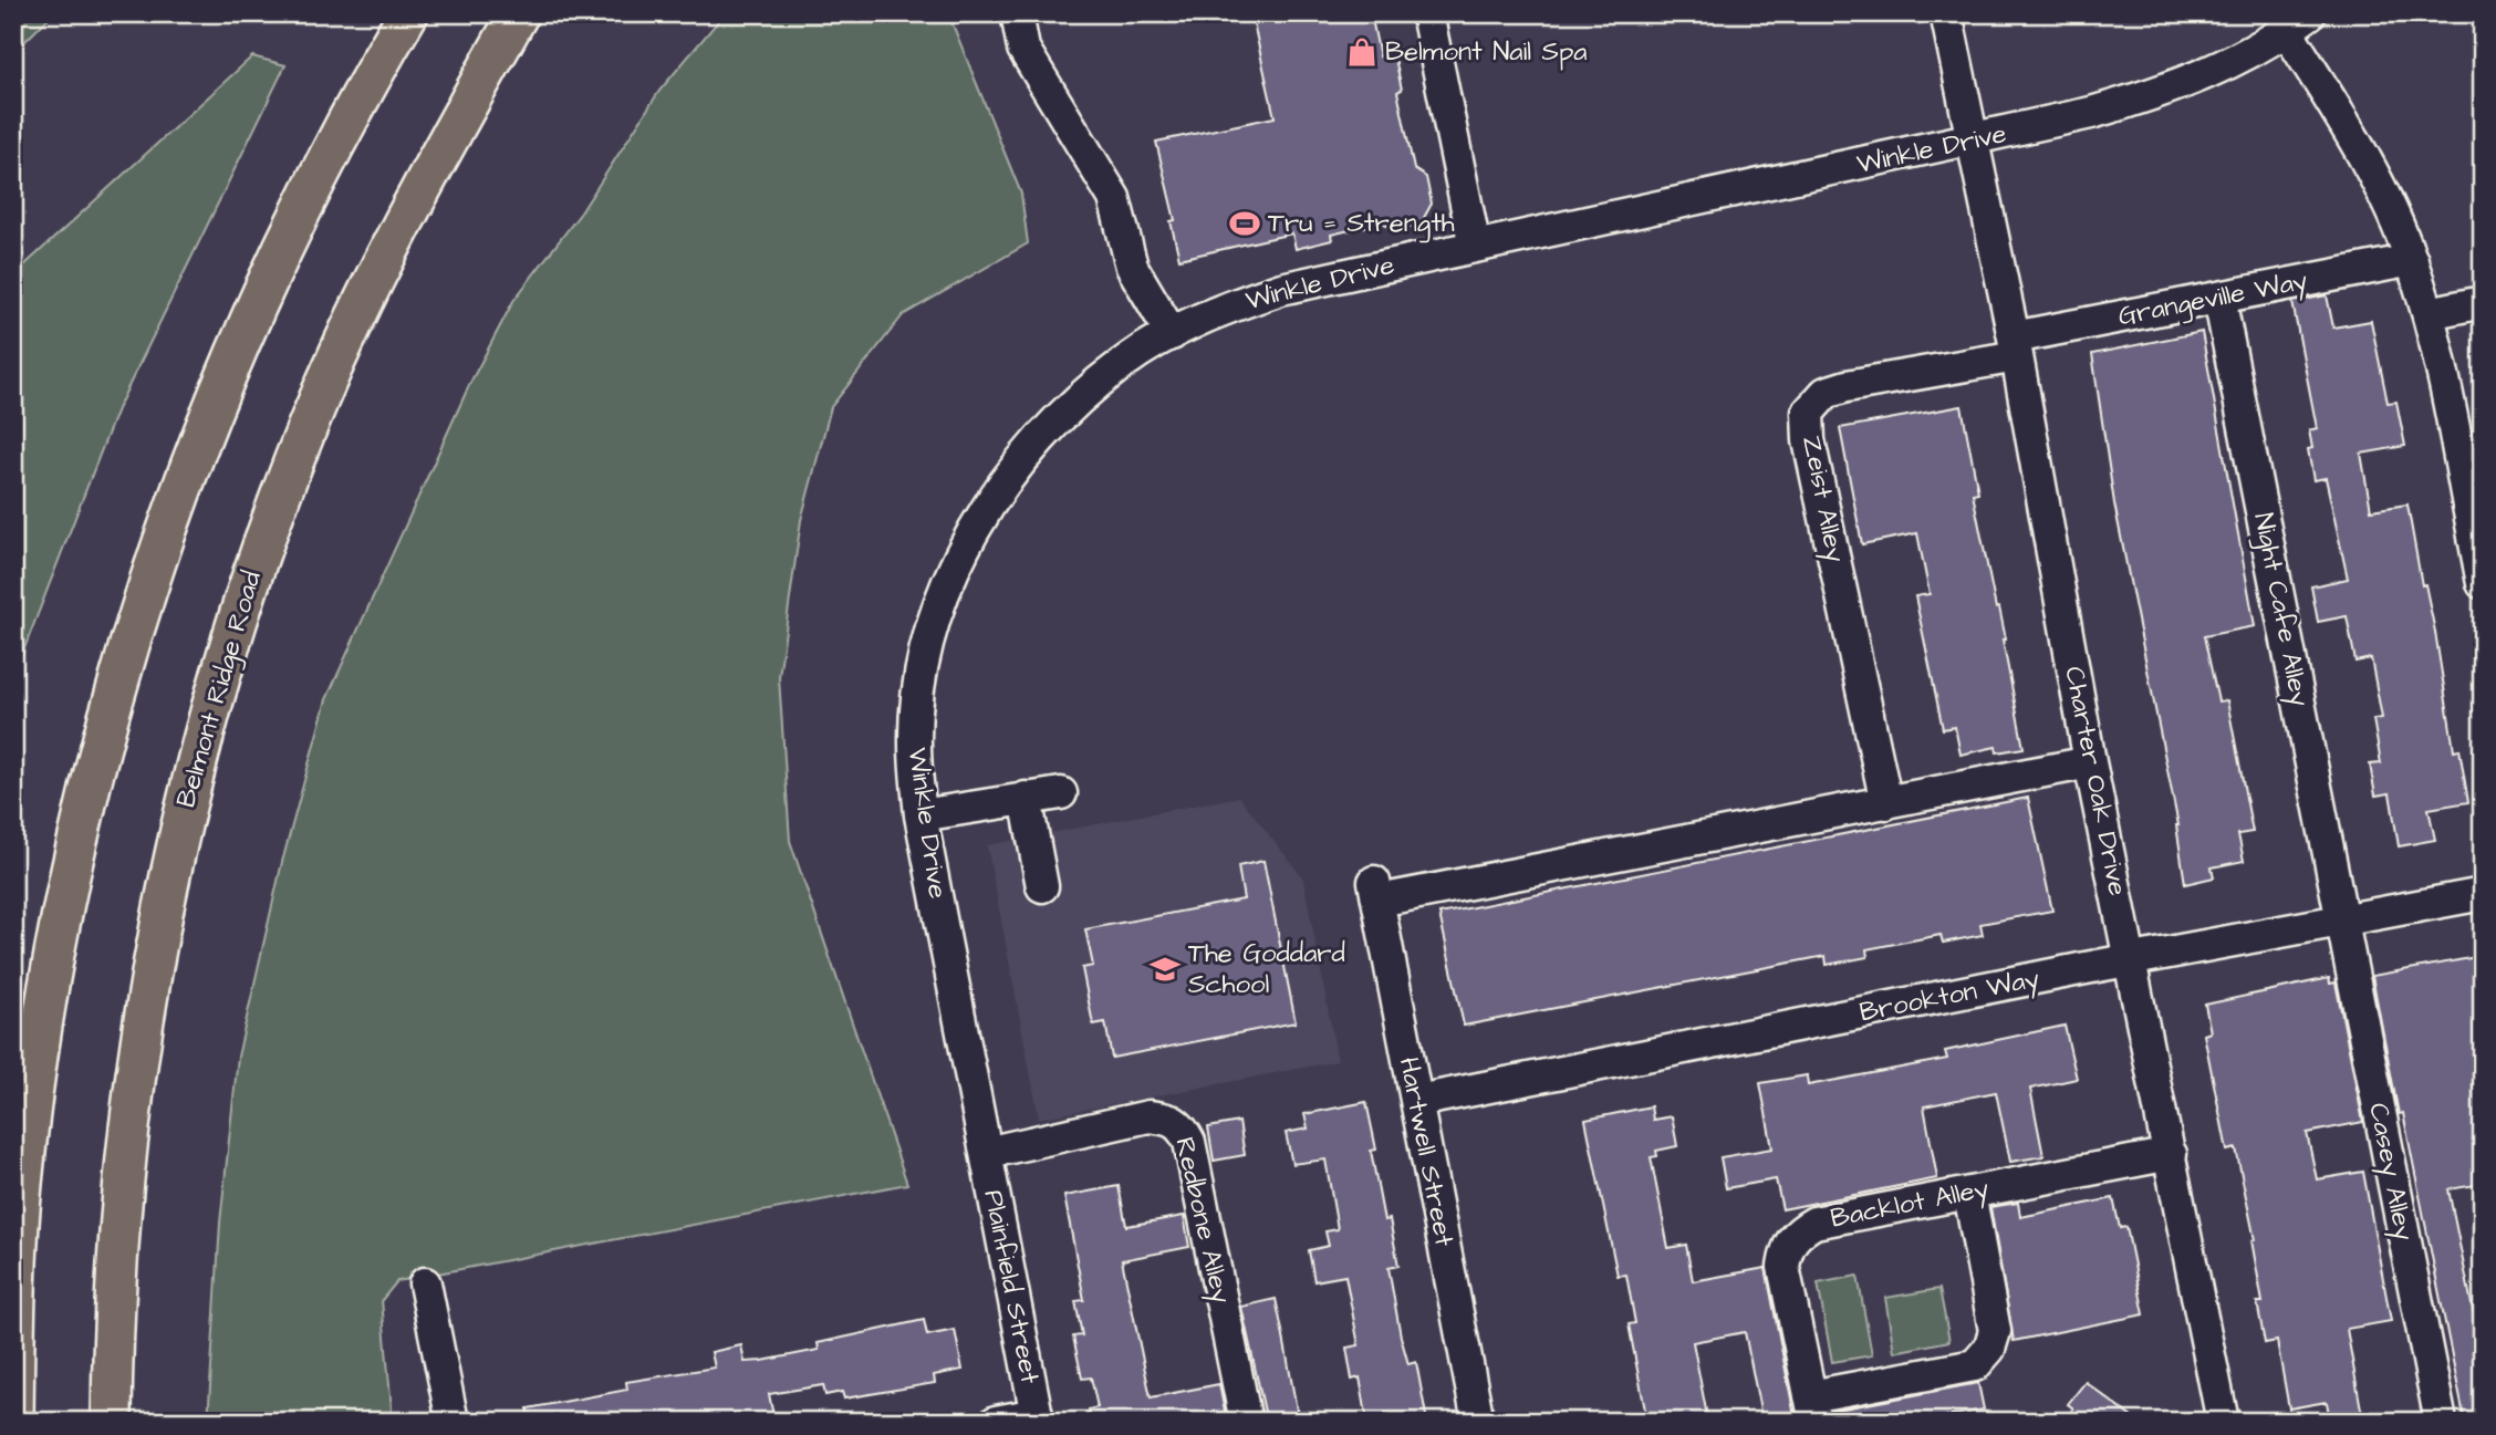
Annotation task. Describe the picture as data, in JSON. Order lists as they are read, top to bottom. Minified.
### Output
{"streets":{"main road":["Belmont Ridge Road"],"street":["Winkle Drive","Grangeville Way","Zeist Alley","Night Cafe Alley","Charter Oak Drive","Brookton Way","Hartwell Street","Casey Alley","Backlot Alley","Redbone Alley","Plainfield Street"]},"crossings":[["Winkle Drive","Charter Oak Drive"],["Winkle Drive","Redbone Alley"],["Winkle Drive","Plainfield Street"],["Grangeville Way","Zeist Alley"],["Grangeville Way","Night Cafe Alley"],["Grangeville Way","Charter Oak Drive"],["Zeist Alley","Charter Oak Drive"],["Zeist Alley","Hartwell Street"],["Night Cafe Alley","Brookton Way"],["Night Cafe Alley","Casey Alley"],["Charter Oak Drive","Brookton Way"],["Charter Oak Drive","Backlot Alley"],["Brookton Way","Hartwell Street"],["Brookton Way","Casey Alley"],["Redbone Alley","Plainfield Street"]],"places":{"shop":["Belmont Nail Spa"],"sports":["Tru = Strength"],"school or university":["The Goddard School"]}}
